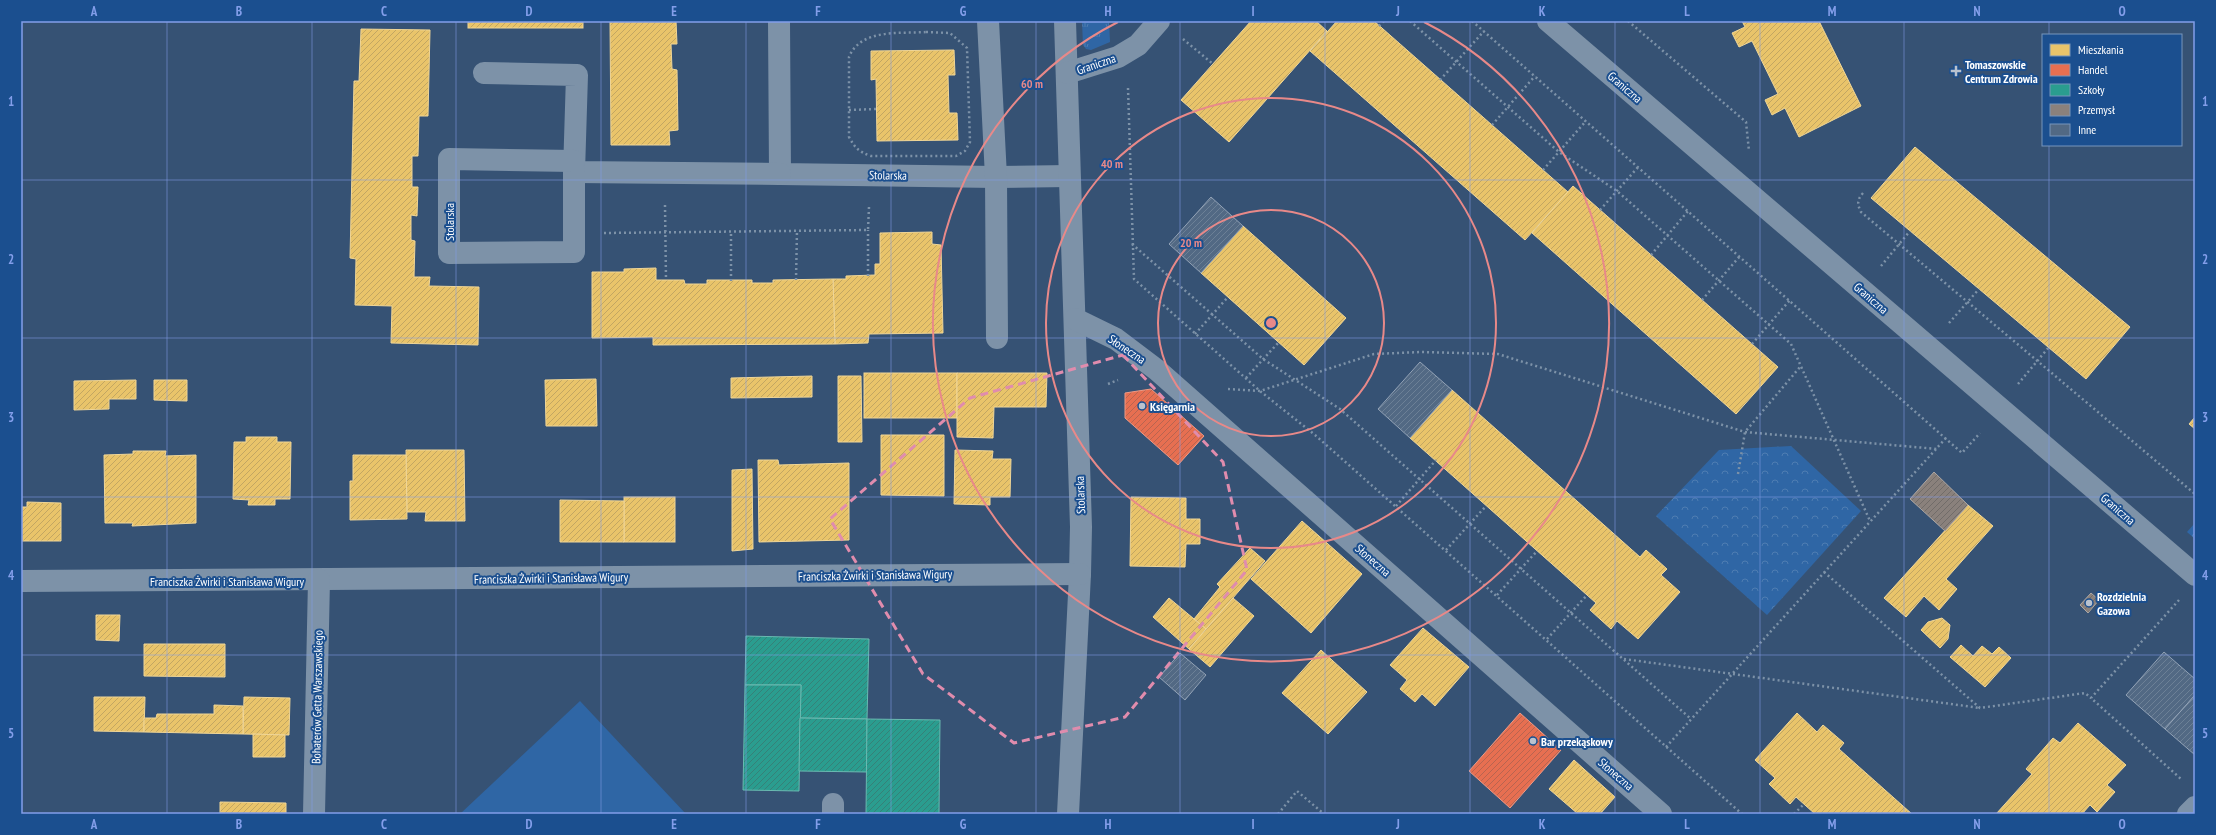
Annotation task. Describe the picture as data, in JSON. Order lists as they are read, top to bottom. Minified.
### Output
{"streets":{"street":["Graniczna","Stolarska","Słoneczna","Franciszka Żwirki i Stanisława Wigury","Bohaterów Getta Warszawskiego"]},"crossings":[["Graniczna","Stolarska"],["Stolarska","Słoneczna"],["Stolarska","Franciszka Żwirki i Stanisława Wigury"],["Franciszka Żwirki i Stanisława Wigury","Bohaterów Getta Warszawskiego"]],"places":{"health":["Tomaszowskie Centrum Zdrowia"],"other":["Księgarnia","Rozdzielnia Gazowa","Bar przekąskowy"]},"legend":["Mieszkania","Handel","Szkoły","Przemysł","Inne"],"grid":{"columns":["A","B","C","D","E","F","G","H","I","J","K","L","M","N","O"],"rows":["1","2","3","4","5"]},"rings":["60 m","40 m","20 m"]}
